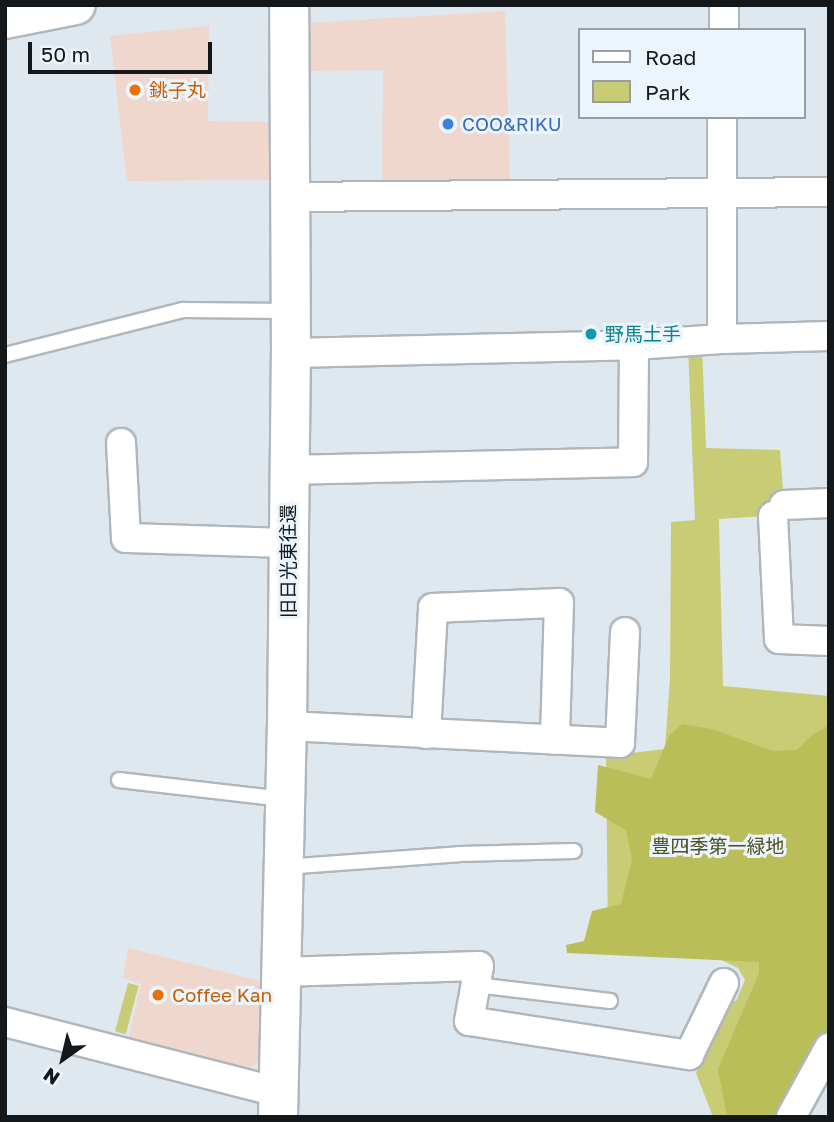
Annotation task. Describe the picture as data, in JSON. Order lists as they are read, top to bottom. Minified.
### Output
{"streets":{"main road":["旧日光東往還"]},"parks":["豊四季第一緑地"],"places":["銚子丸","COO&RIKU","野馬土手","Coffee Kan"],"legend":["Road","Park"],"scale_bar":"50 m","north":"bottom left"}
